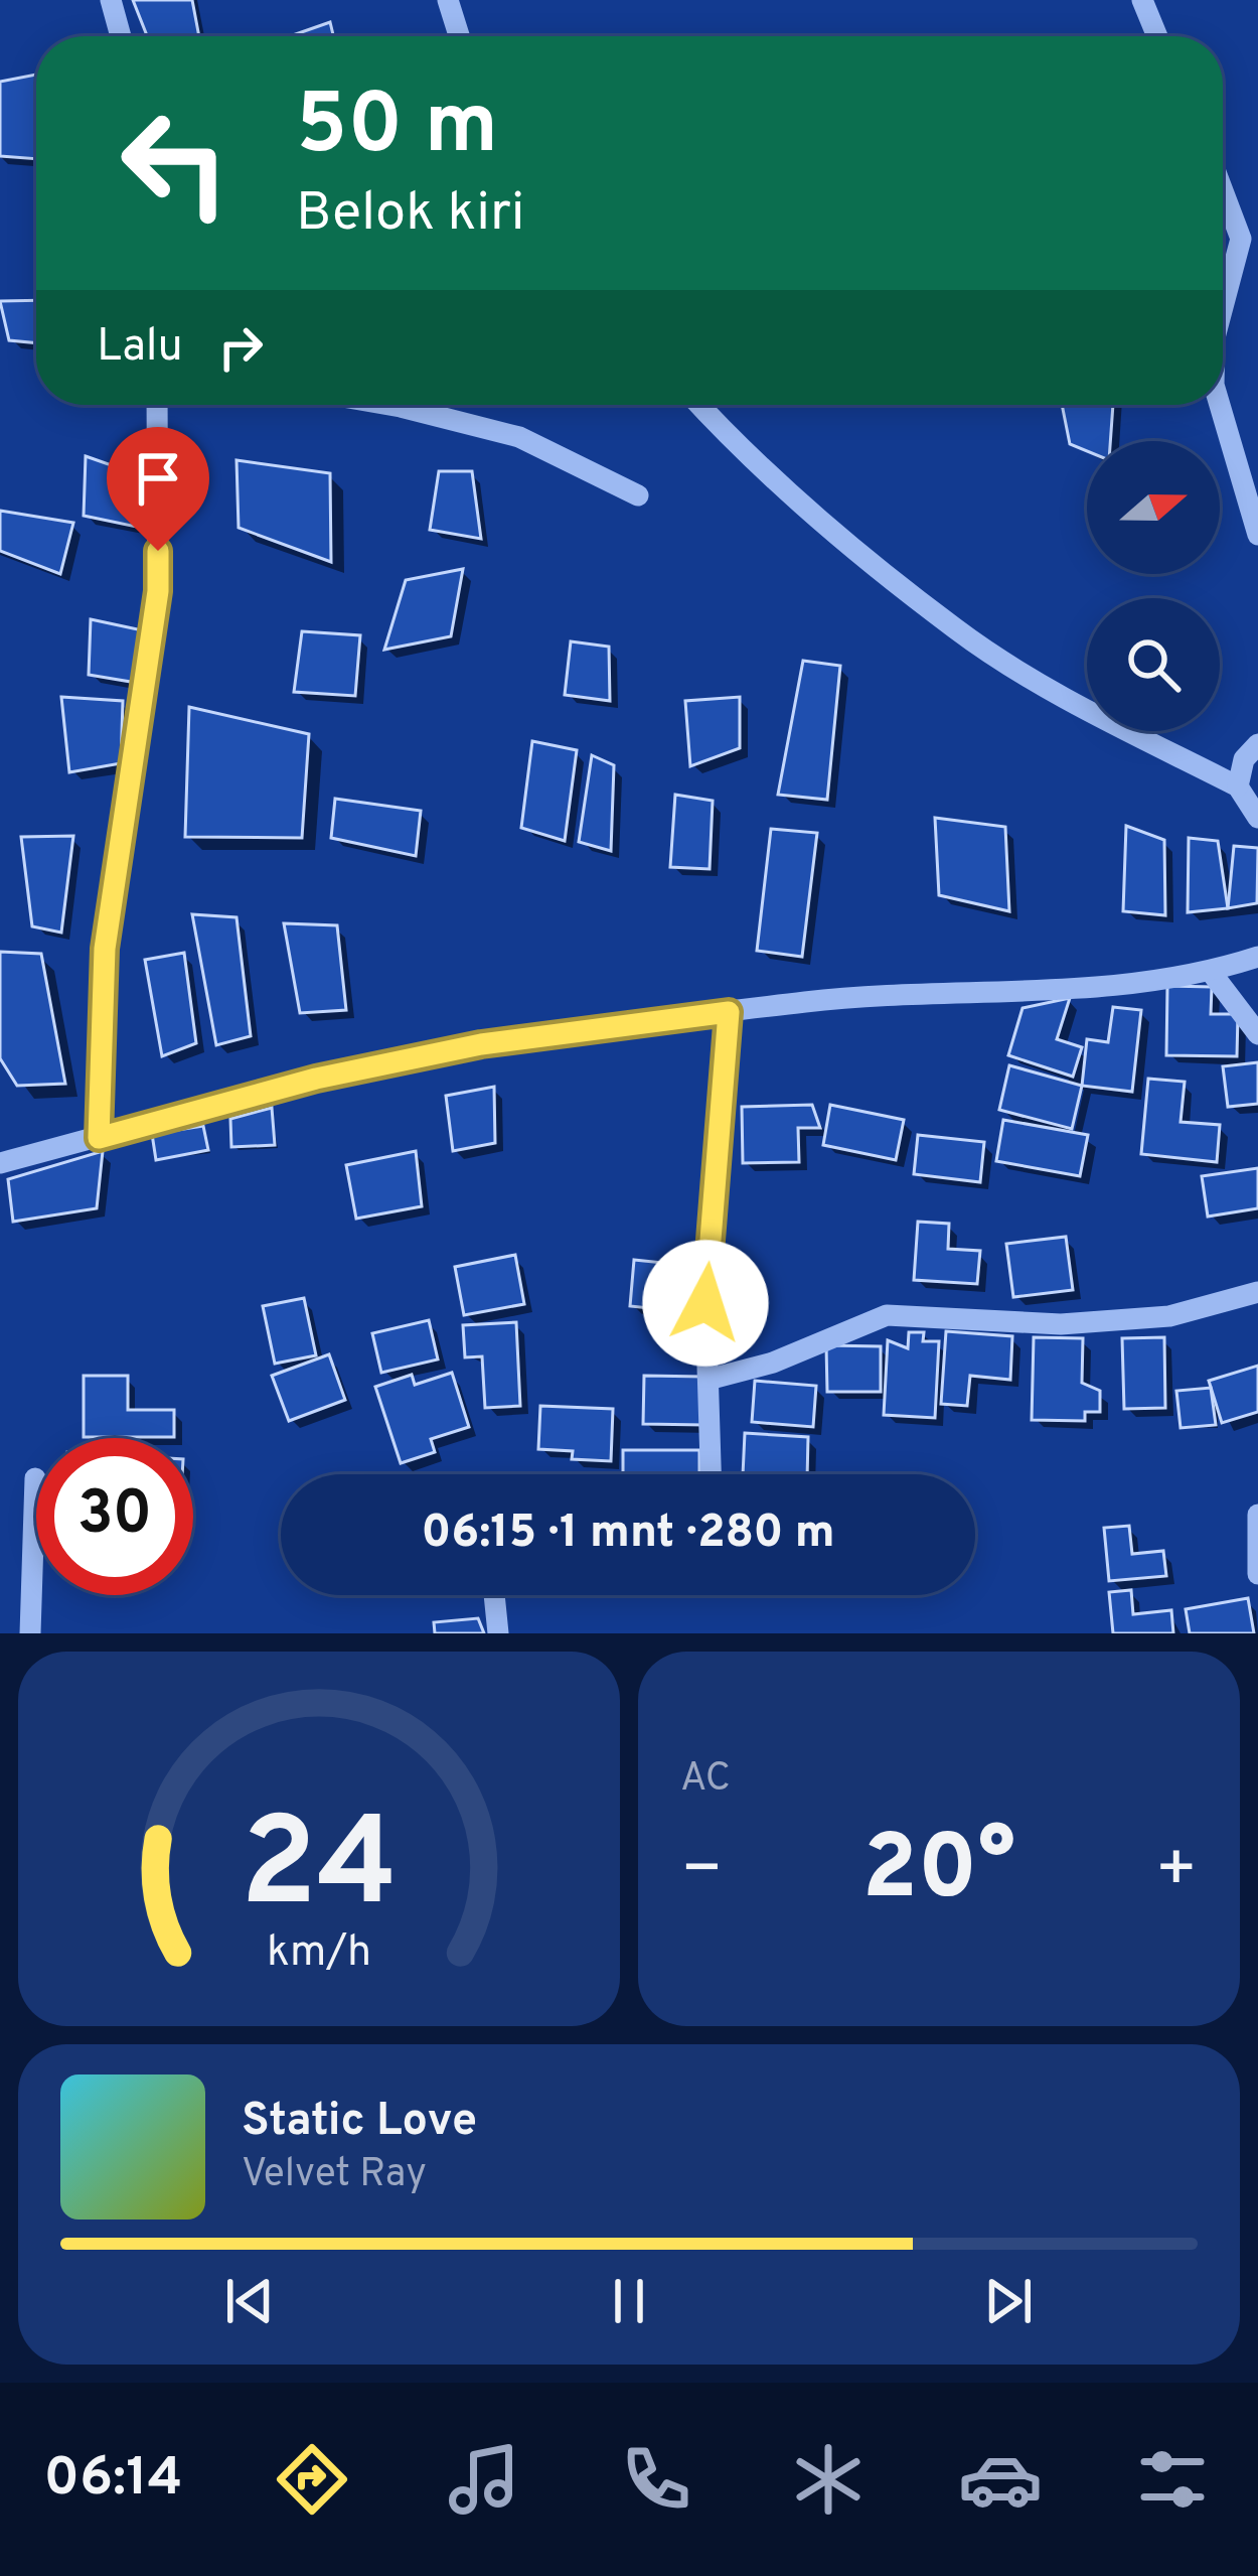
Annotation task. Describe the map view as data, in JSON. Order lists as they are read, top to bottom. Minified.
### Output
{"north":"right","page":{"turn":["50 m","Belok kiri"],"then":"Lalu","limit":"30","trip":"06:15 · 1 mnt · 280 m","tile":"AC","heat":["−","20°","+"],"song":["Static Love","Velvet Ray"],"tabs":"06:14","gauge":["24","km/h"]}}
